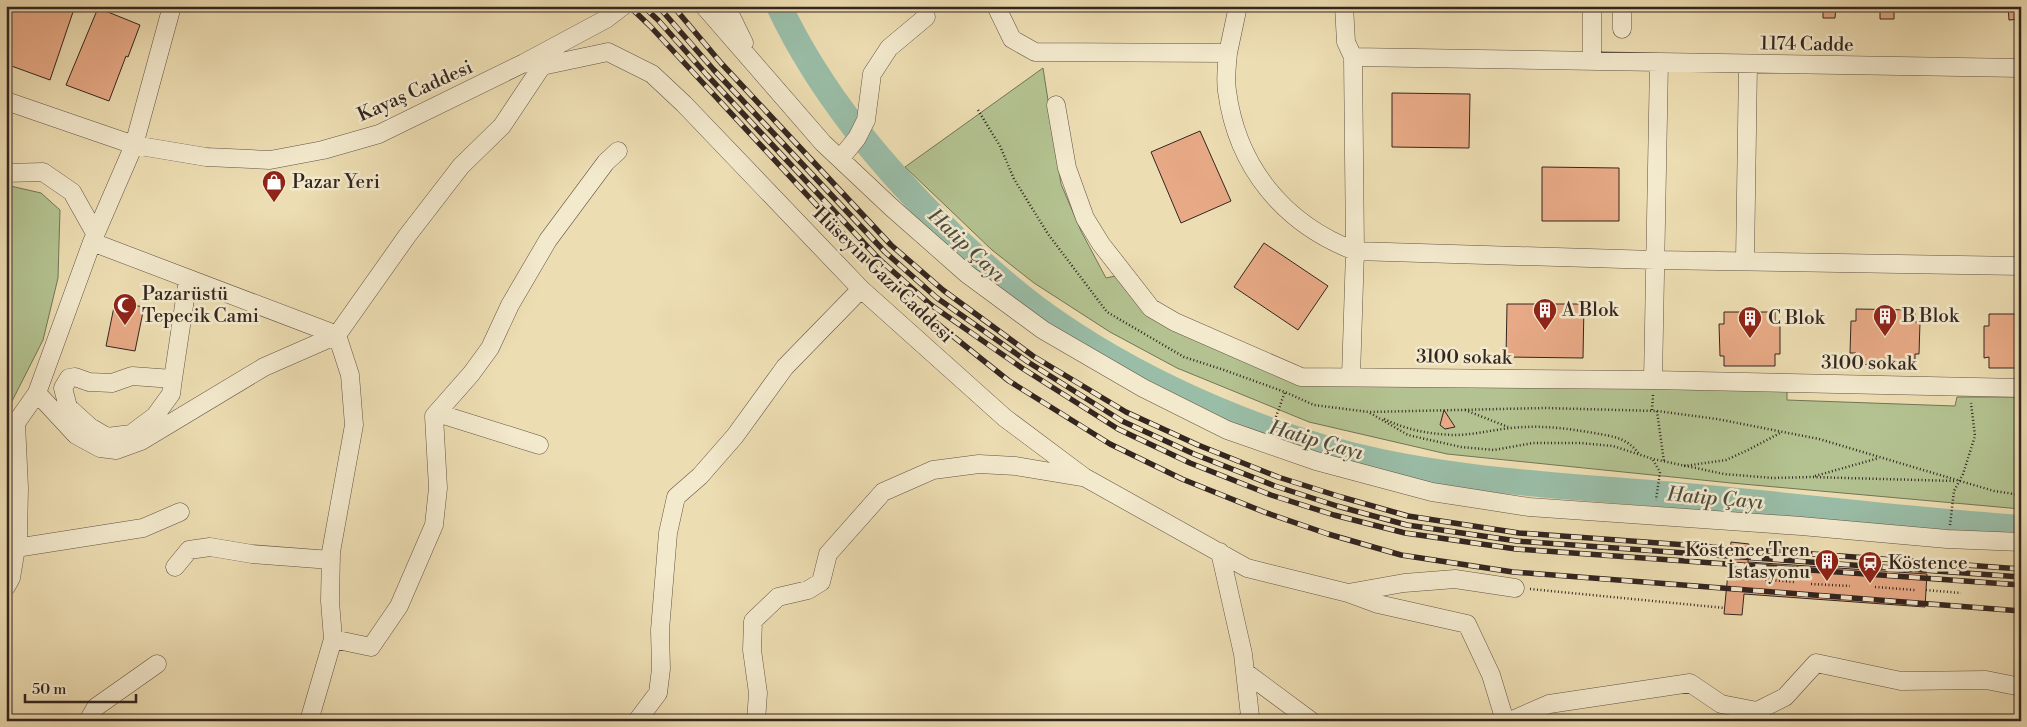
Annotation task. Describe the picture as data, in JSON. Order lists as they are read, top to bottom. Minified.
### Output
{"streets":{"street":["1174 Cadde","Kayaş Caddesi","Hüseyin Gazi Caddesi","3100 sokak"]},"crossings":[["Kayaş Caddesi","Hüseyin Gazi Caddesi"]],"water":["Hatip Çayı"],"places":{"shop":["Pazar Yeri"],"mosque":["Pazarüstü Tepecik Cami"],"building":["A Blok","B Blok","C Blok","Köstence Tren İstasyonu"],"station":["Köstence"]},"scale_bar":"50 m"}
